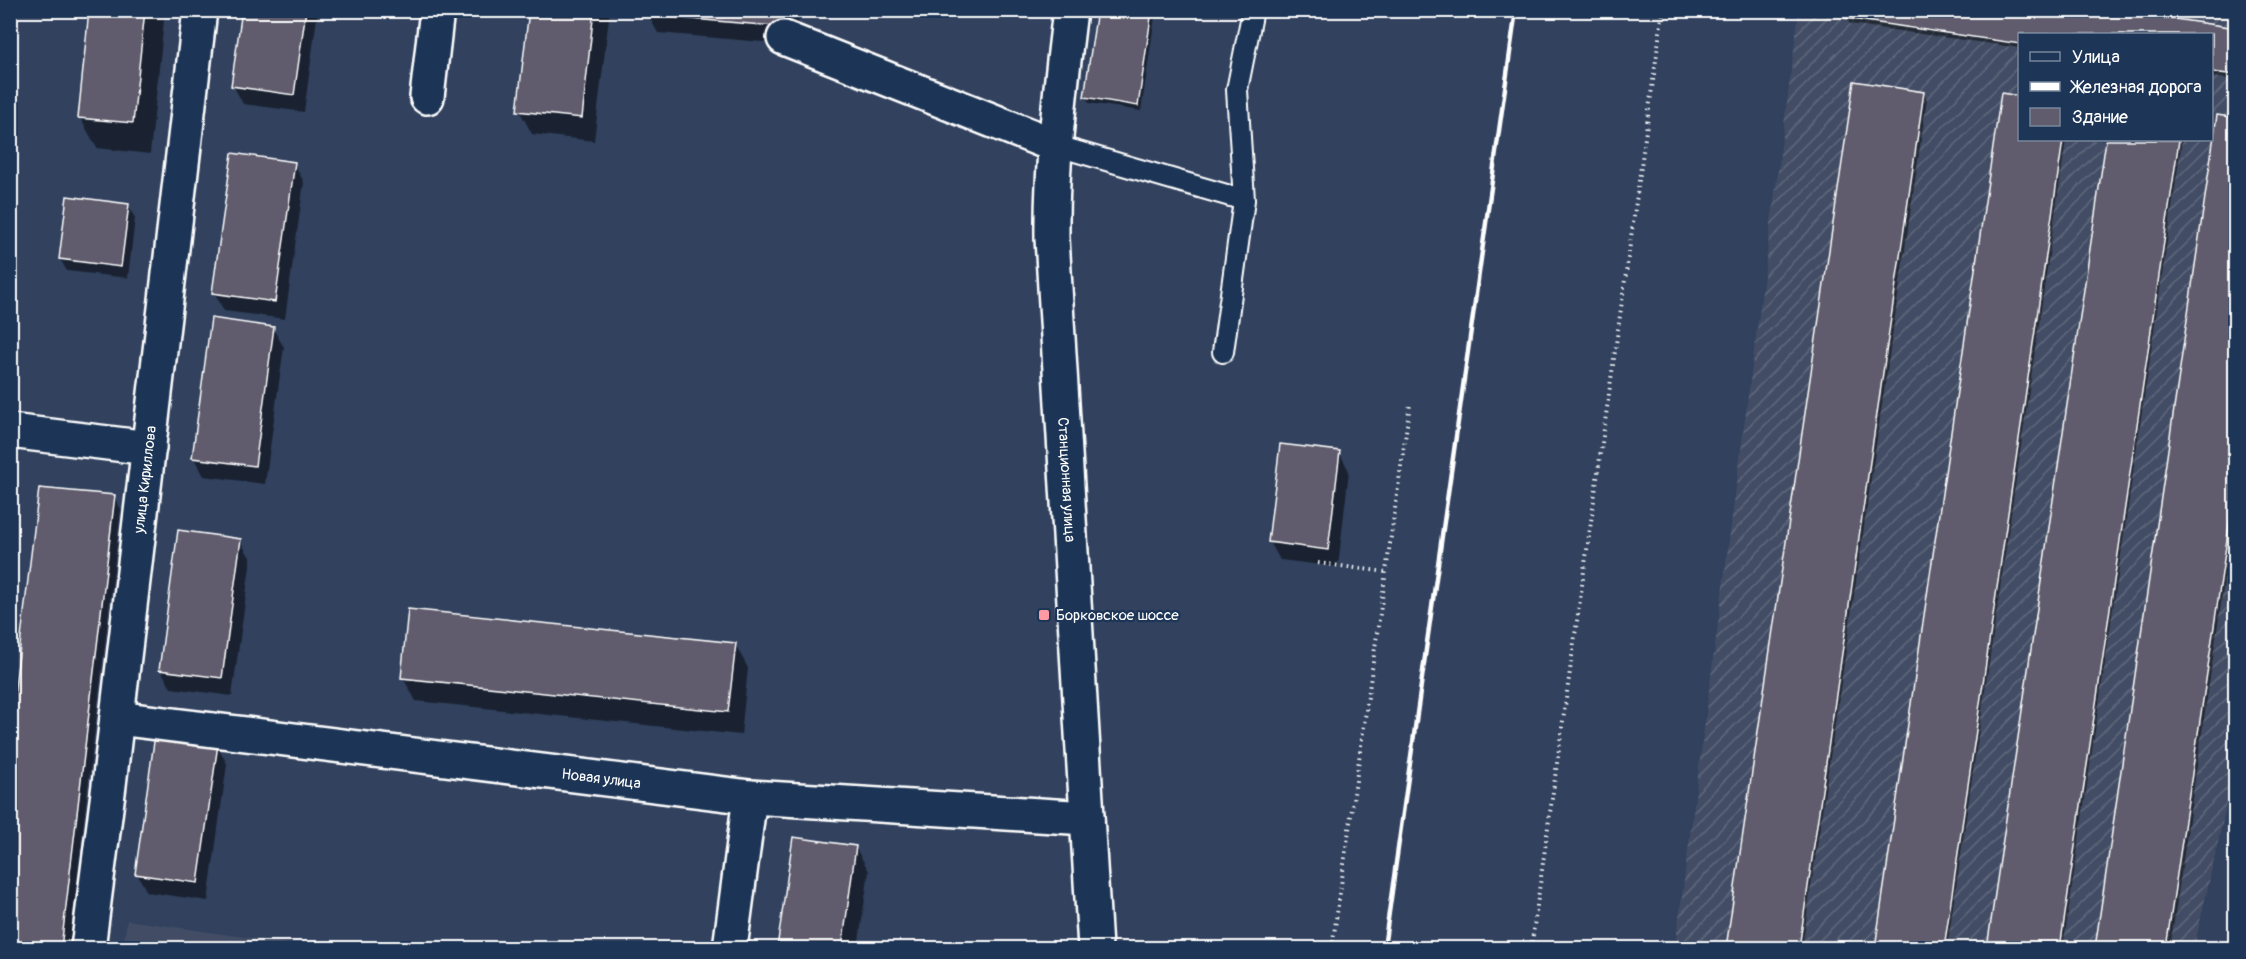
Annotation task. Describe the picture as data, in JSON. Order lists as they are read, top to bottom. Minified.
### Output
{"streets":{"street":["Станционная улица","улица Кириллова","Новая улица"]},"crossings":[["Станционная улица","Новая улица"],["улица Кириллова","Новая улица"]],"places":{"transit":["Борковское шоссе"]},"legend":["Улица","Железная дорога","Здание"]}
